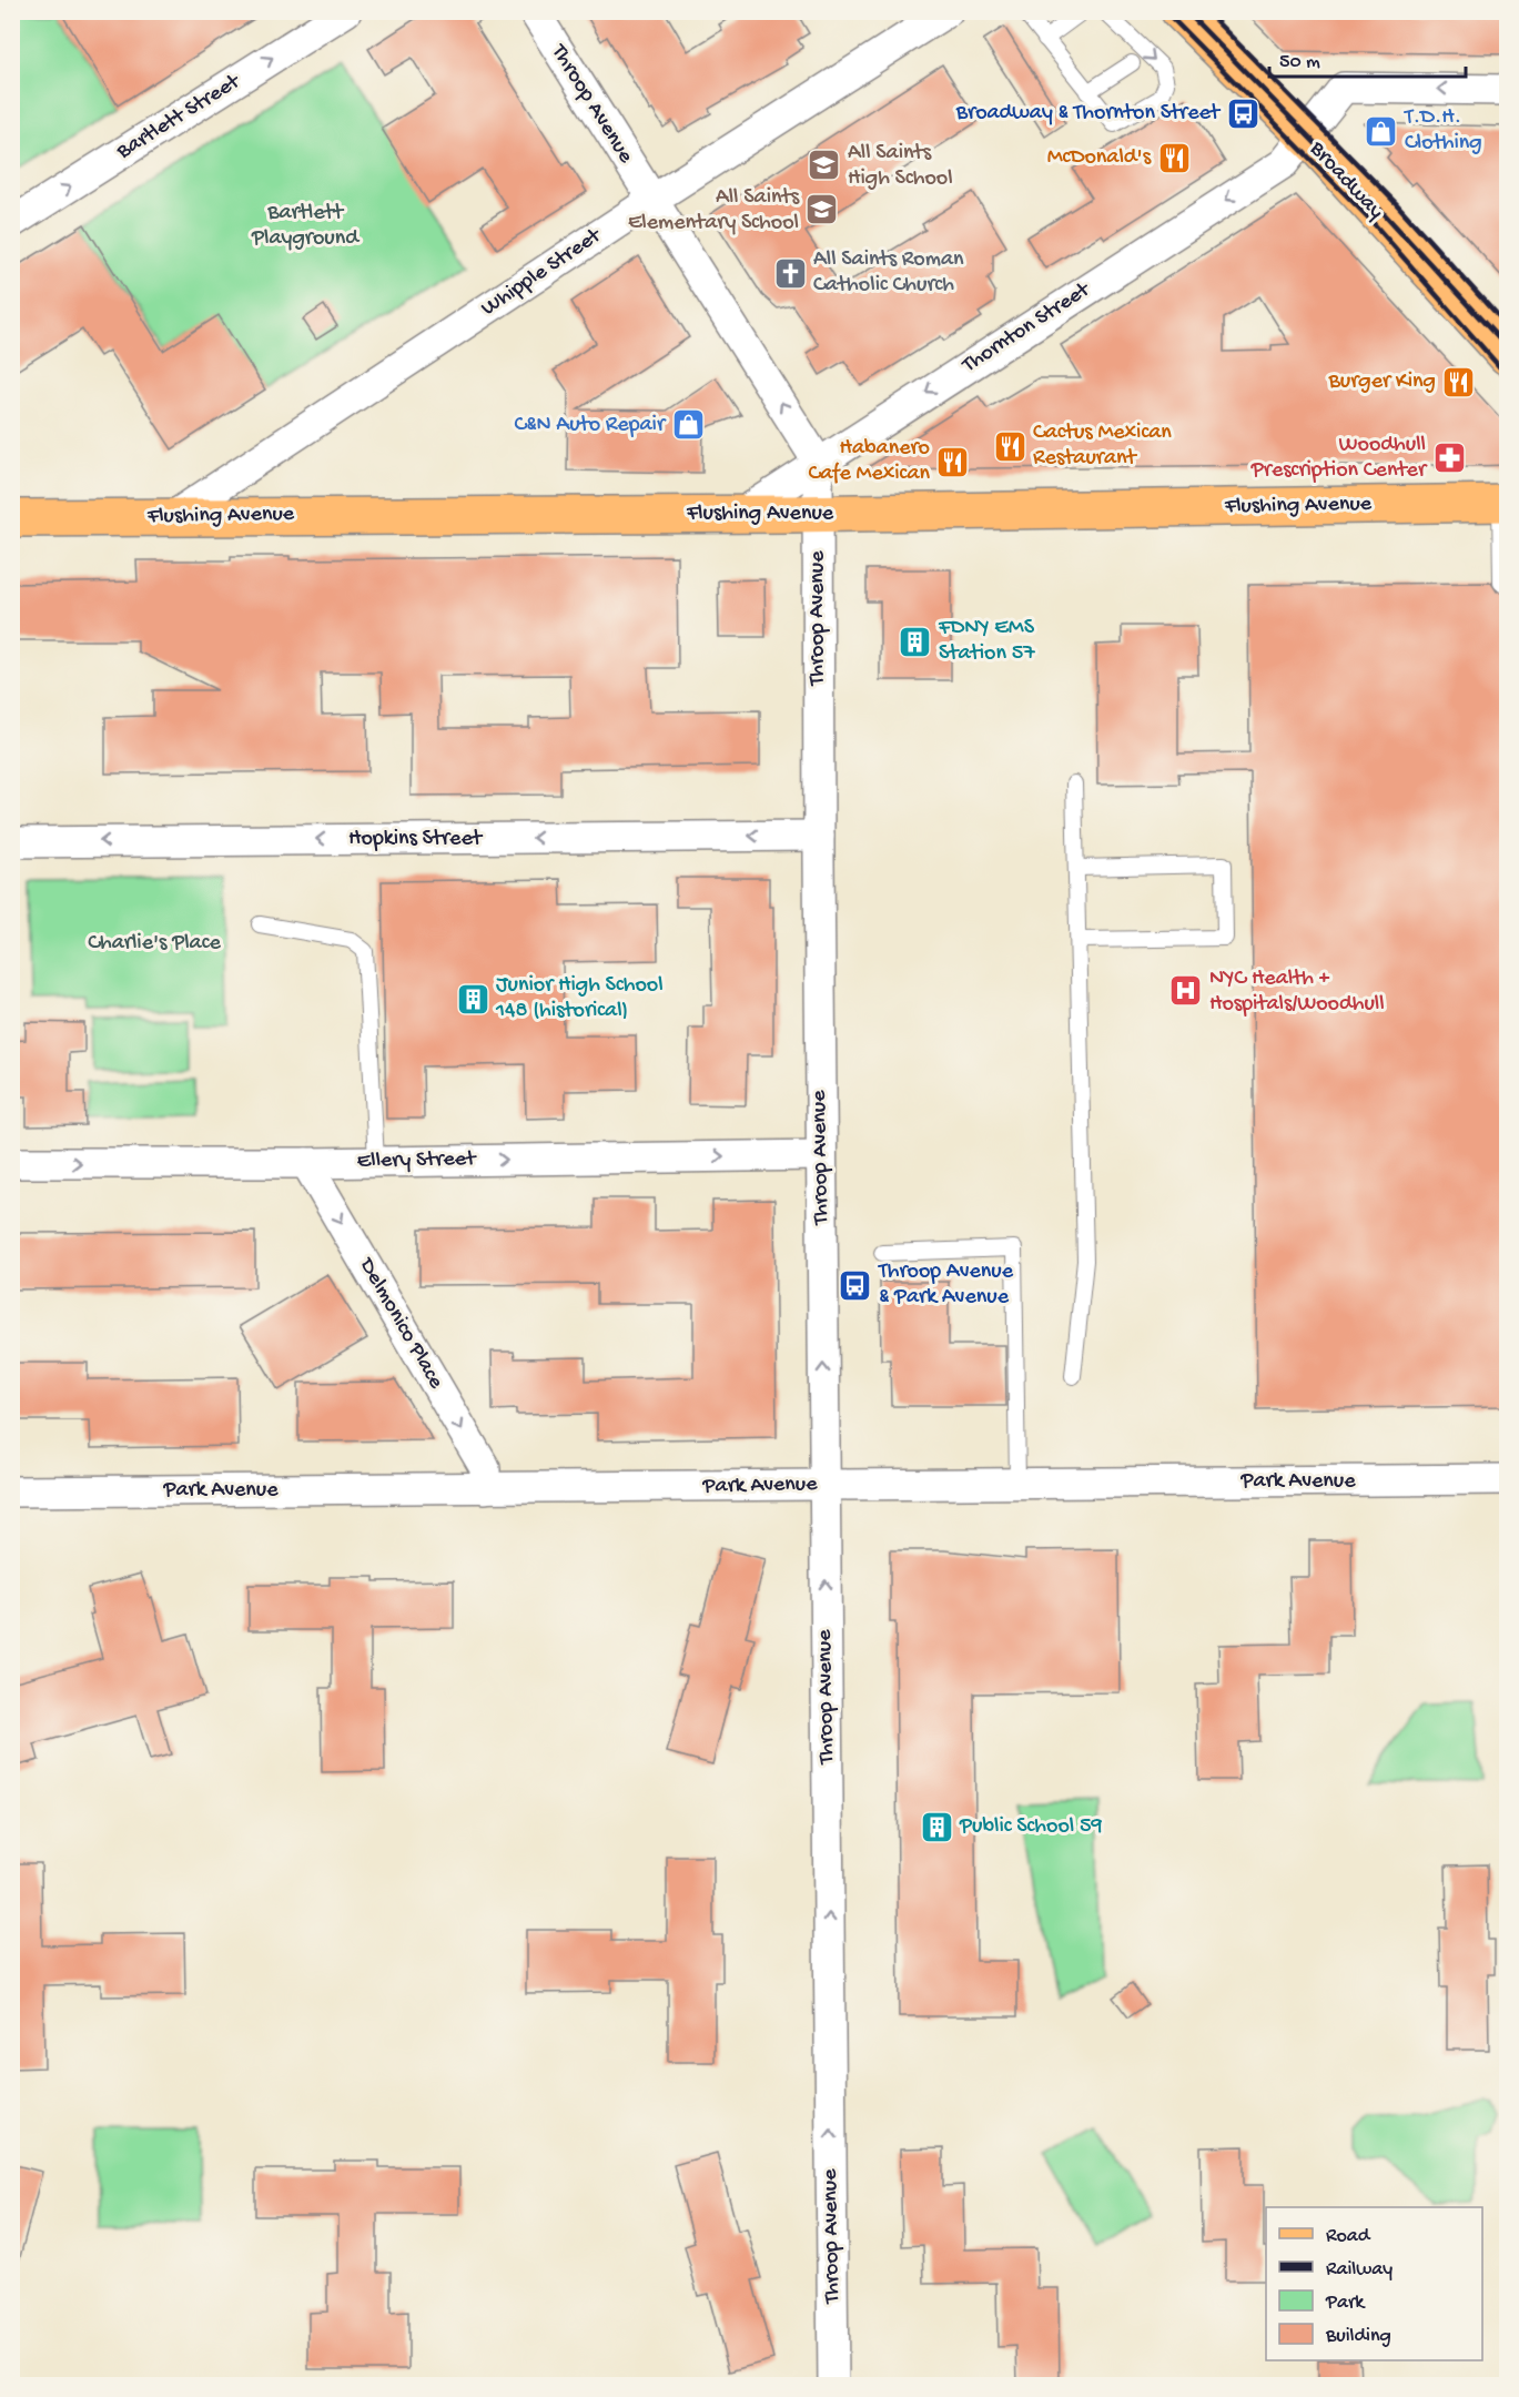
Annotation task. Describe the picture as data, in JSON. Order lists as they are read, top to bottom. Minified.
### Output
{"streets":{"main road":["Broadway","Flushing Avenue"],"street":["Throop Avenue","Bartlett Street","Whipple Street","Thornton Street","Hopkins Street","Ellery Street","Delmonico Place","Park Avenue"]},"crossings":[["Throop Avenue","Whipple Street"],["Throop Avenue","Thornton Street"],["Throop Avenue","Flushing Avenue"],["Throop Avenue","Hopkins Street"],["Throop Avenue","Ellery Street"],["Throop Avenue","Park Avenue"],["Broadway","Thornton Street"],["Whipple Street","Flushing Avenue"],["Thornton Street","Flushing Avenue"],["Ellery Street","Delmonico Place"],["Delmonico Place","Park Avenue"]],"one_way":["Throop Avenue","Bartlett Street","Thornton Street","Hopkins Street","Ellery Street","Delmonico Place"],"parks":["Bartlett Playground","Charlie's Place"],"places":{"bus stop":["Broadway & Thornton Street","Throop Avenue & Park Avenue"],"shop":["T.D.H. Clothing","C&N Auto Repair"],"restaurant":["McDonald's","Burger King","Cactus Mexican Restaurant","Habanero Cafe Mexican"],"school or university":["All Saints High School","All Saints Elementary School"],"church":["All Saints Roman Catholic Church"],"pharmacy":["Woodhull Prescription Center"],"building":["FDNY EMS Station 57","Junior High School 148 (historical)","Public School 59"],"hospital":["NYC Health + Hospitals/Woodhull"]},"legend":["Road","Railway","Park","Building"],"scale_bar":"50 m"}
